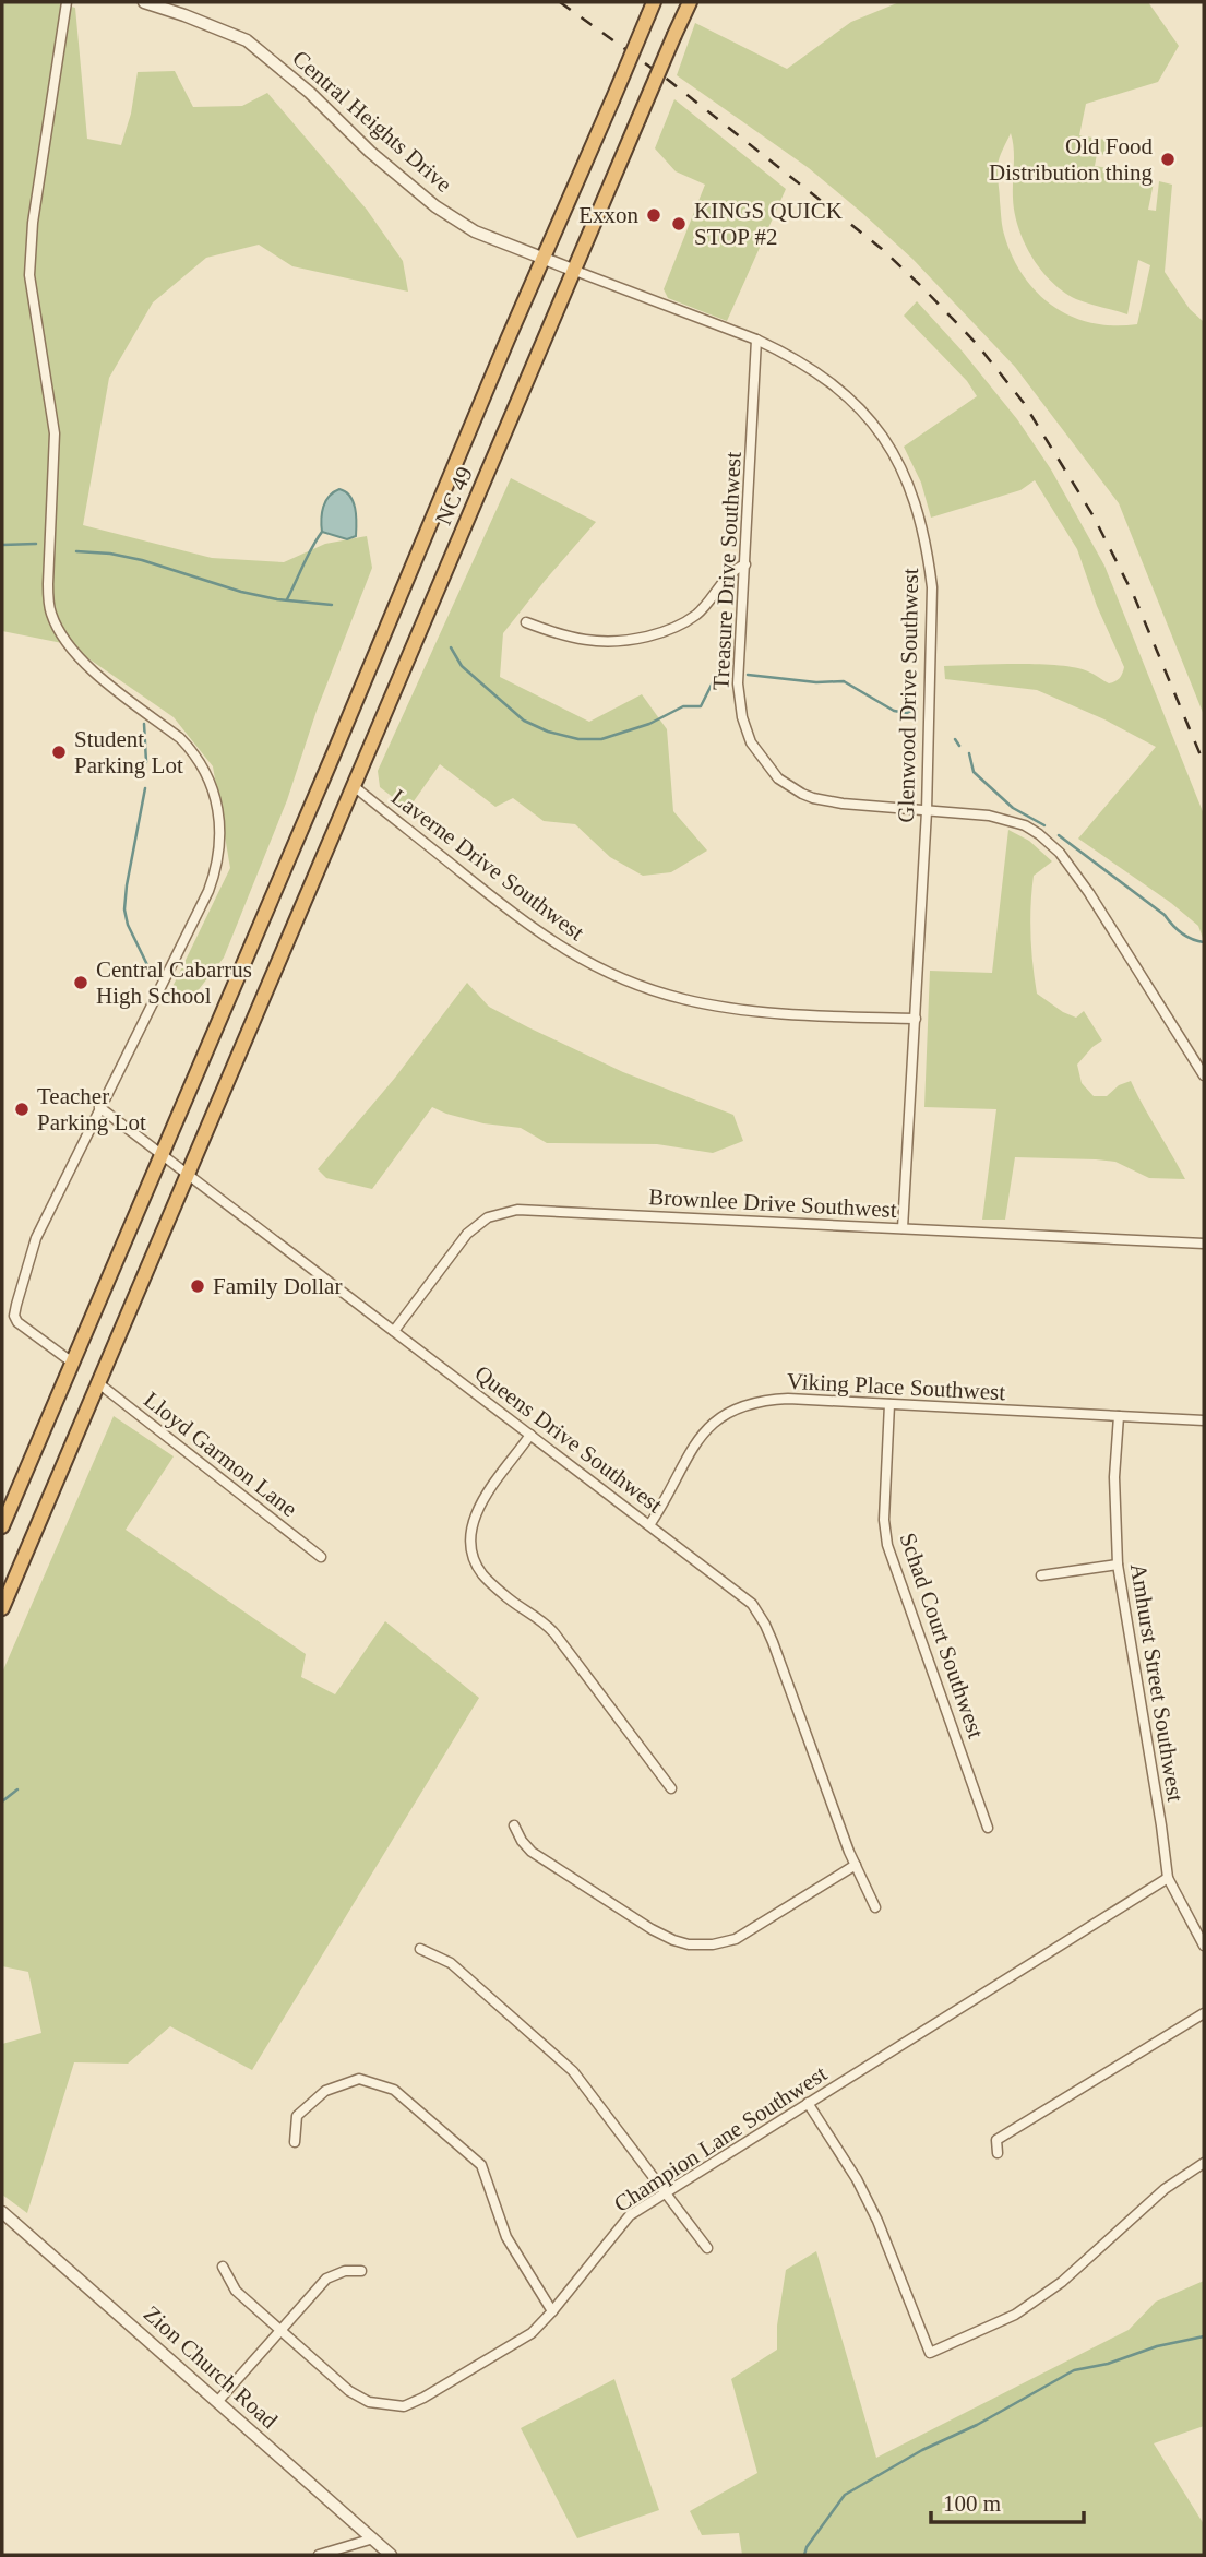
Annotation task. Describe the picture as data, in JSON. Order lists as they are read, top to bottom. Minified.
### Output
{"streets":{"highway":["NC 49"],"street":["Central Heights Drive","Treasure Drive Southwest","Glenwood Drive Southwest","Laverne Drive Southwest","Brownlee Drive Southwest","Viking Place Southwest","Queens Drive Southwest","Lloyd Garmon Lane","Schad Court Southwest","Amhurst Street Southwest","Champion Lane Southwest","Zion Church Road"]},"crossings":[["Central Heights Drive","NC 49"],["Central Heights Drive","Glenwood Drive Southwest"],["NC 49","Glenwood Drive Southwest"],["NC 49","Laverne Drive Southwest"],["NC 49","Queens Drive Southwest"],["NC 49","Lloyd Garmon Lane"],["Treasure Drive Southwest","Glenwood Drive Southwest"],["Glenwood Drive Southwest","Laverne Drive Southwest"],["Glenwood Drive Southwest","Brownlee Drive Southwest"],["Brownlee Drive Southwest","Queens Drive Southwest"],["Viking Place Southwest","Queens Drive Southwest"],["Viking Place Southwest","Schad Court Southwest"],["Viking Place Southwest","Amhurst Street Southwest"],["Amhurst Street Southwest","Champion Lane Southwest"]],"places":["Old Food Distribution thing","Exxon","KINGS QUICK STOP #2","Student Parking Lot","Central Cabarrus High School","Teacher Parking Lot","Family Dollar"],"scale_bar":"100 m"}
